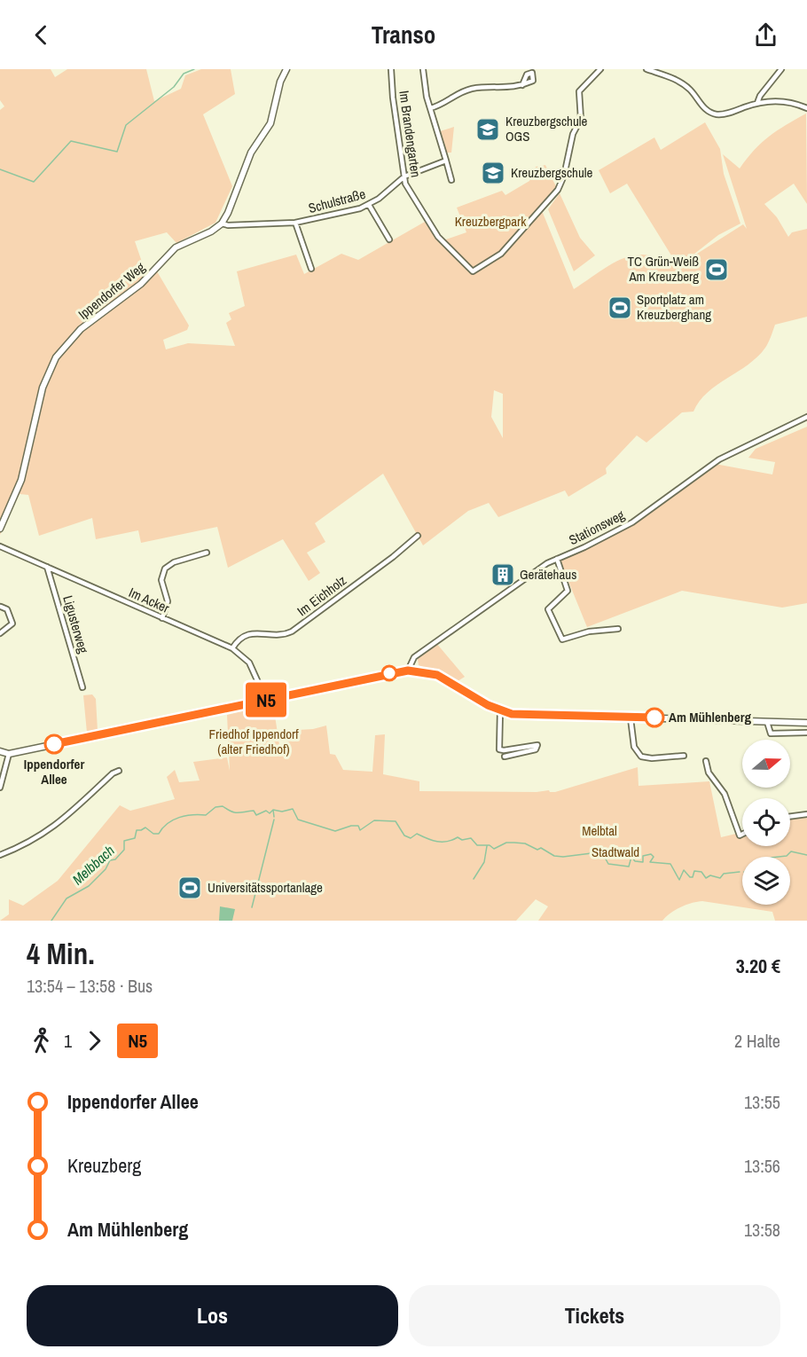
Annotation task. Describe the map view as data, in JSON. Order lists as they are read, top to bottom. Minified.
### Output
{"streets":{"street":["Im Brandengarten","Schulstraße","Ippendorfer Weg","Stationsweg","Im Eichholz","Im Acker","Ligusterweg"]},"crossings":[["Im Brandengarten","Schulstraße"],["Schulstraße","Ippendorfer Weg"],["Im Eichholz","Im Acker"],["Im Acker","Ligusterweg"]],"water":["Melbbach"],"parks":["Kreuzbergpark","Friedhof Ippendorf (alter Friedhof)","Melbtal","Stadtwald"],"places":{"school or university":["Kreuzbergschule OGS","Kreuzbergschule"],"sports":["TC Grün-Weiß Am Kreuzberg","Sportplatz am Kreuzberghang","Universitätssportanlage"],"building":["Gerätehaus"],"other":["Am Mühlenberg","Ippendorfer Allee"]},"lines":["bus line N5"],"north":"right","page":{"header":"Transo","on_map":"N5","heading":["4 Min.","13:54 – 13:58 · Bus","3.20 €"],"legs":["1","N5","2 Halte"],"list":[{"name":"Ippendorfer Allee","value":"13:55"},{"name":"Kreuzberg","value":"13:56"},{"name":"Am Mühlenberg","value":"13:58"}],"buttons":["Los","Tickets"]}}
